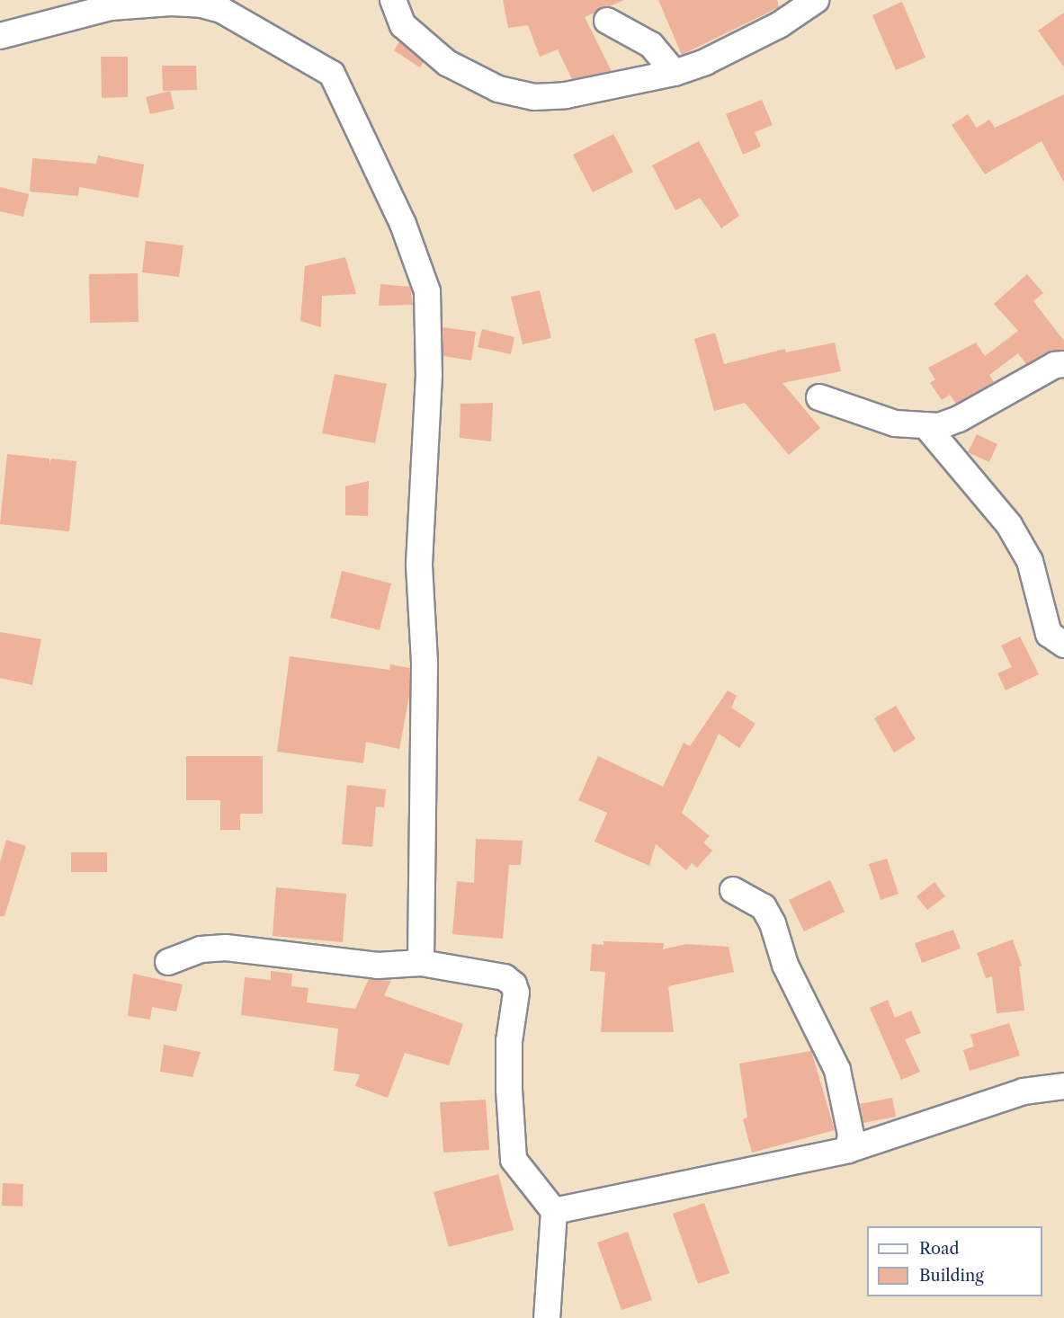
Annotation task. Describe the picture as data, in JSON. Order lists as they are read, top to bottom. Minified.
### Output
{"legend":["Road","Building"]}
